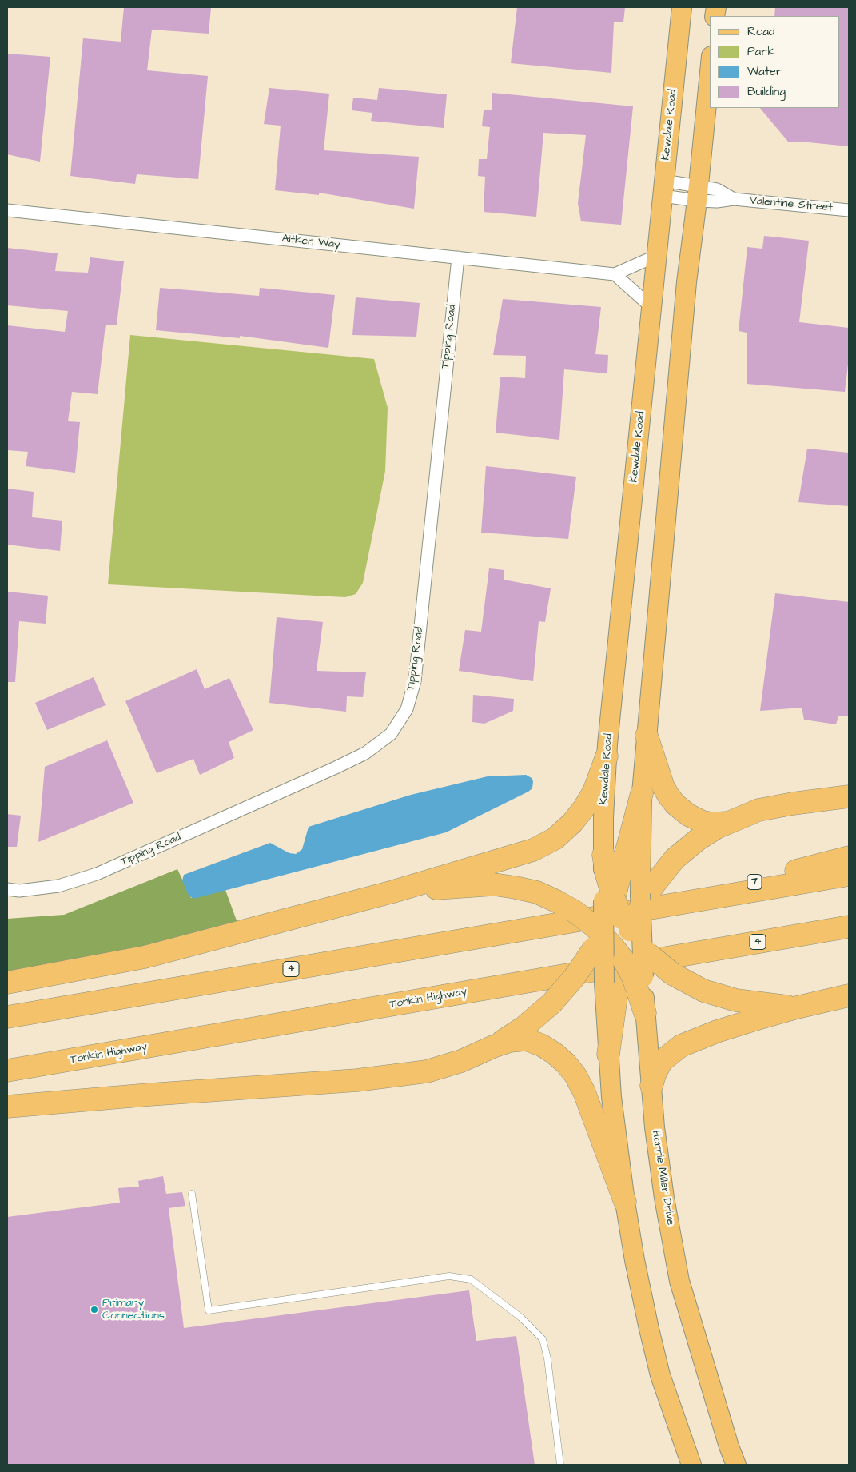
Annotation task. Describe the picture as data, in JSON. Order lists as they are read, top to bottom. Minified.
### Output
{"streets":{"highway":["7","4","Tonkin Highway"],"main road":["Kewdale Road","Horrie Miller Drive"],"street":["Valentine Street","Aitken Way","Tipping Road"]},"crossings":[["Kewdale Road","Valentine Street"],["Kewdale Road","Aitken Way"],["Aitken Way","Tipping Road"],["7","4"]],"places":["Primary Connections"],"legend":["Road","Park","Water","Building"]}
